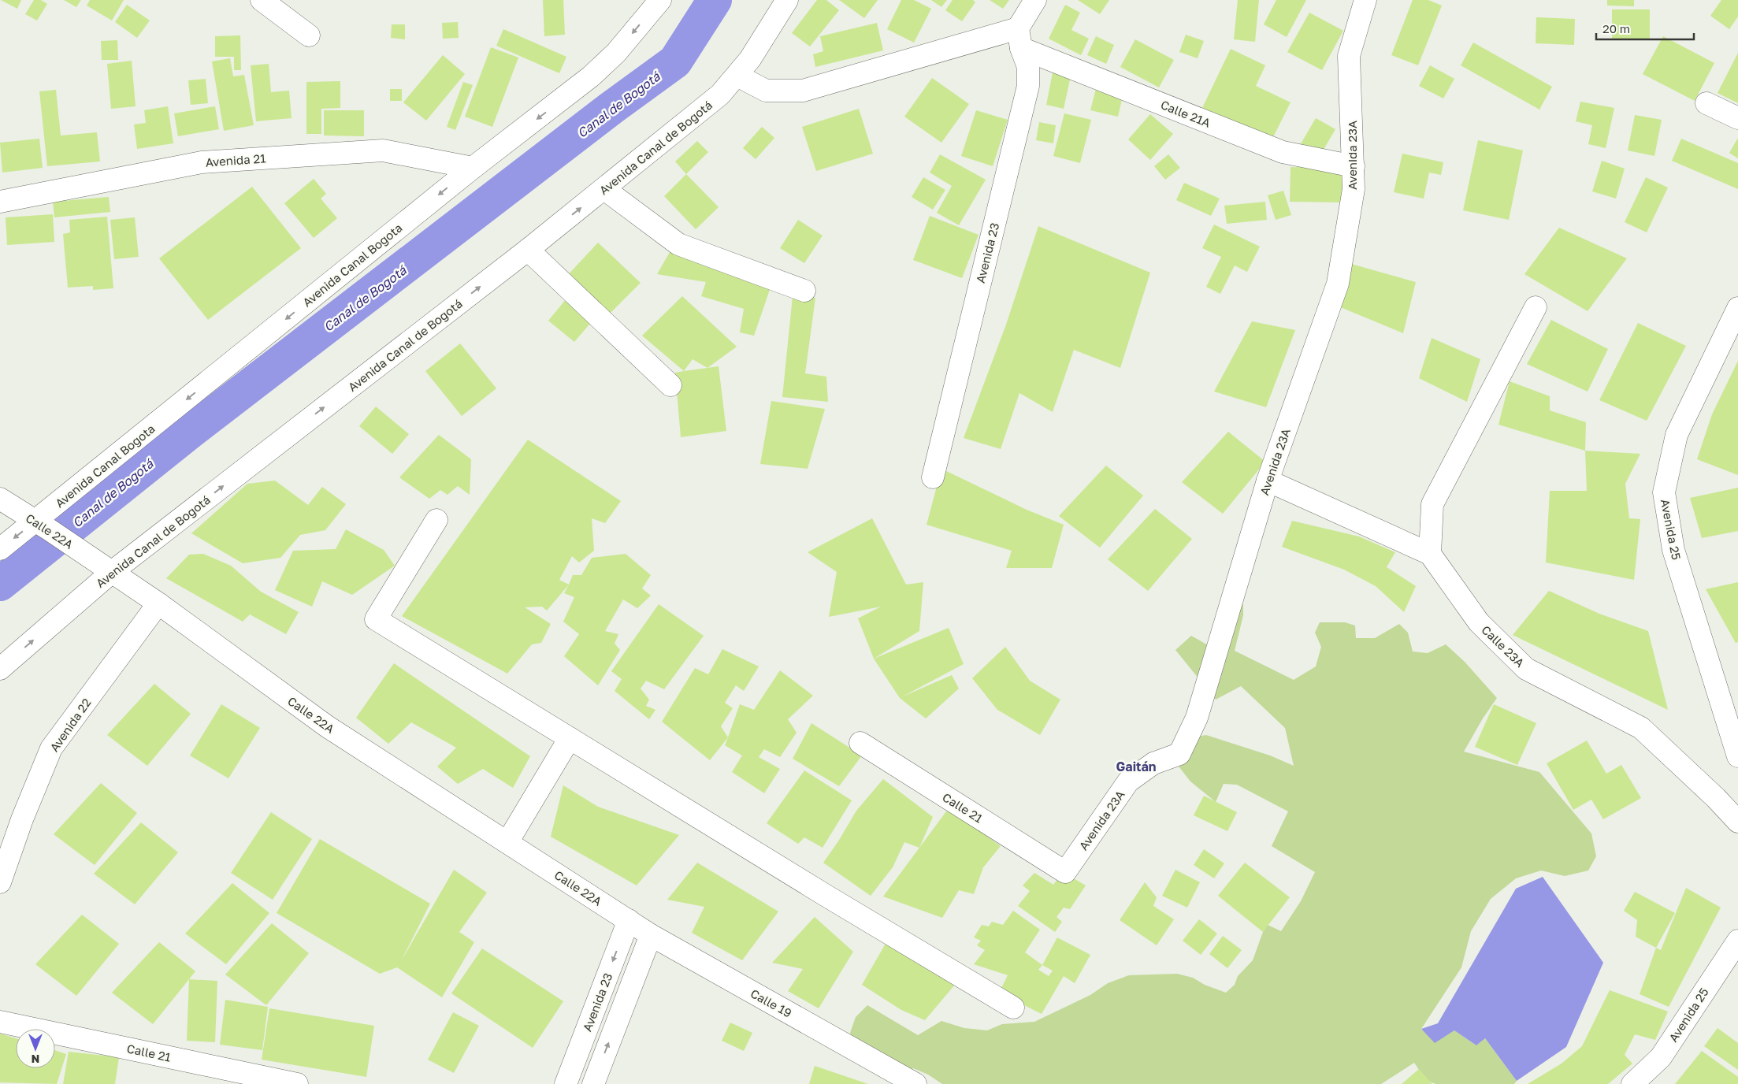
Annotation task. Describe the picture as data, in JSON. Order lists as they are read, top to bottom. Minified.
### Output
{"streets":{"street":["Calle 21A","Avenida Canal de Bogotá","Avenida 23A","Avenida 21","Avenida 23","Avenida Canal Bogota","Avenida 25","Calle 22A","Calle 23A","Avenida 22","Calle 21","Calle 19"]},"crossings":[["Calle 21A","Avenida 23A"],["Calle 21A","Avenida 23"],["Avenida Canal de Bogotá","Calle 22A"],["Avenida 23A","Calle 21"],["Avenida 21","Avenida Canal Bogota"],["Avenida 23","Calle 22A"],["Avenida 23","Calle 19"],["Avenida Canal Bogota","Calle 22A"],["Calle 22A","Avenida 22"],["Calle 22A","Calle 19"]],"one_way":["Avenida Canal de Bogotá","Avenida Canal Bogota"],"districts":["Gaitán"],"water":["Canal de Bogotá"],"scale_bar":"20 m","north":"bottom"}
